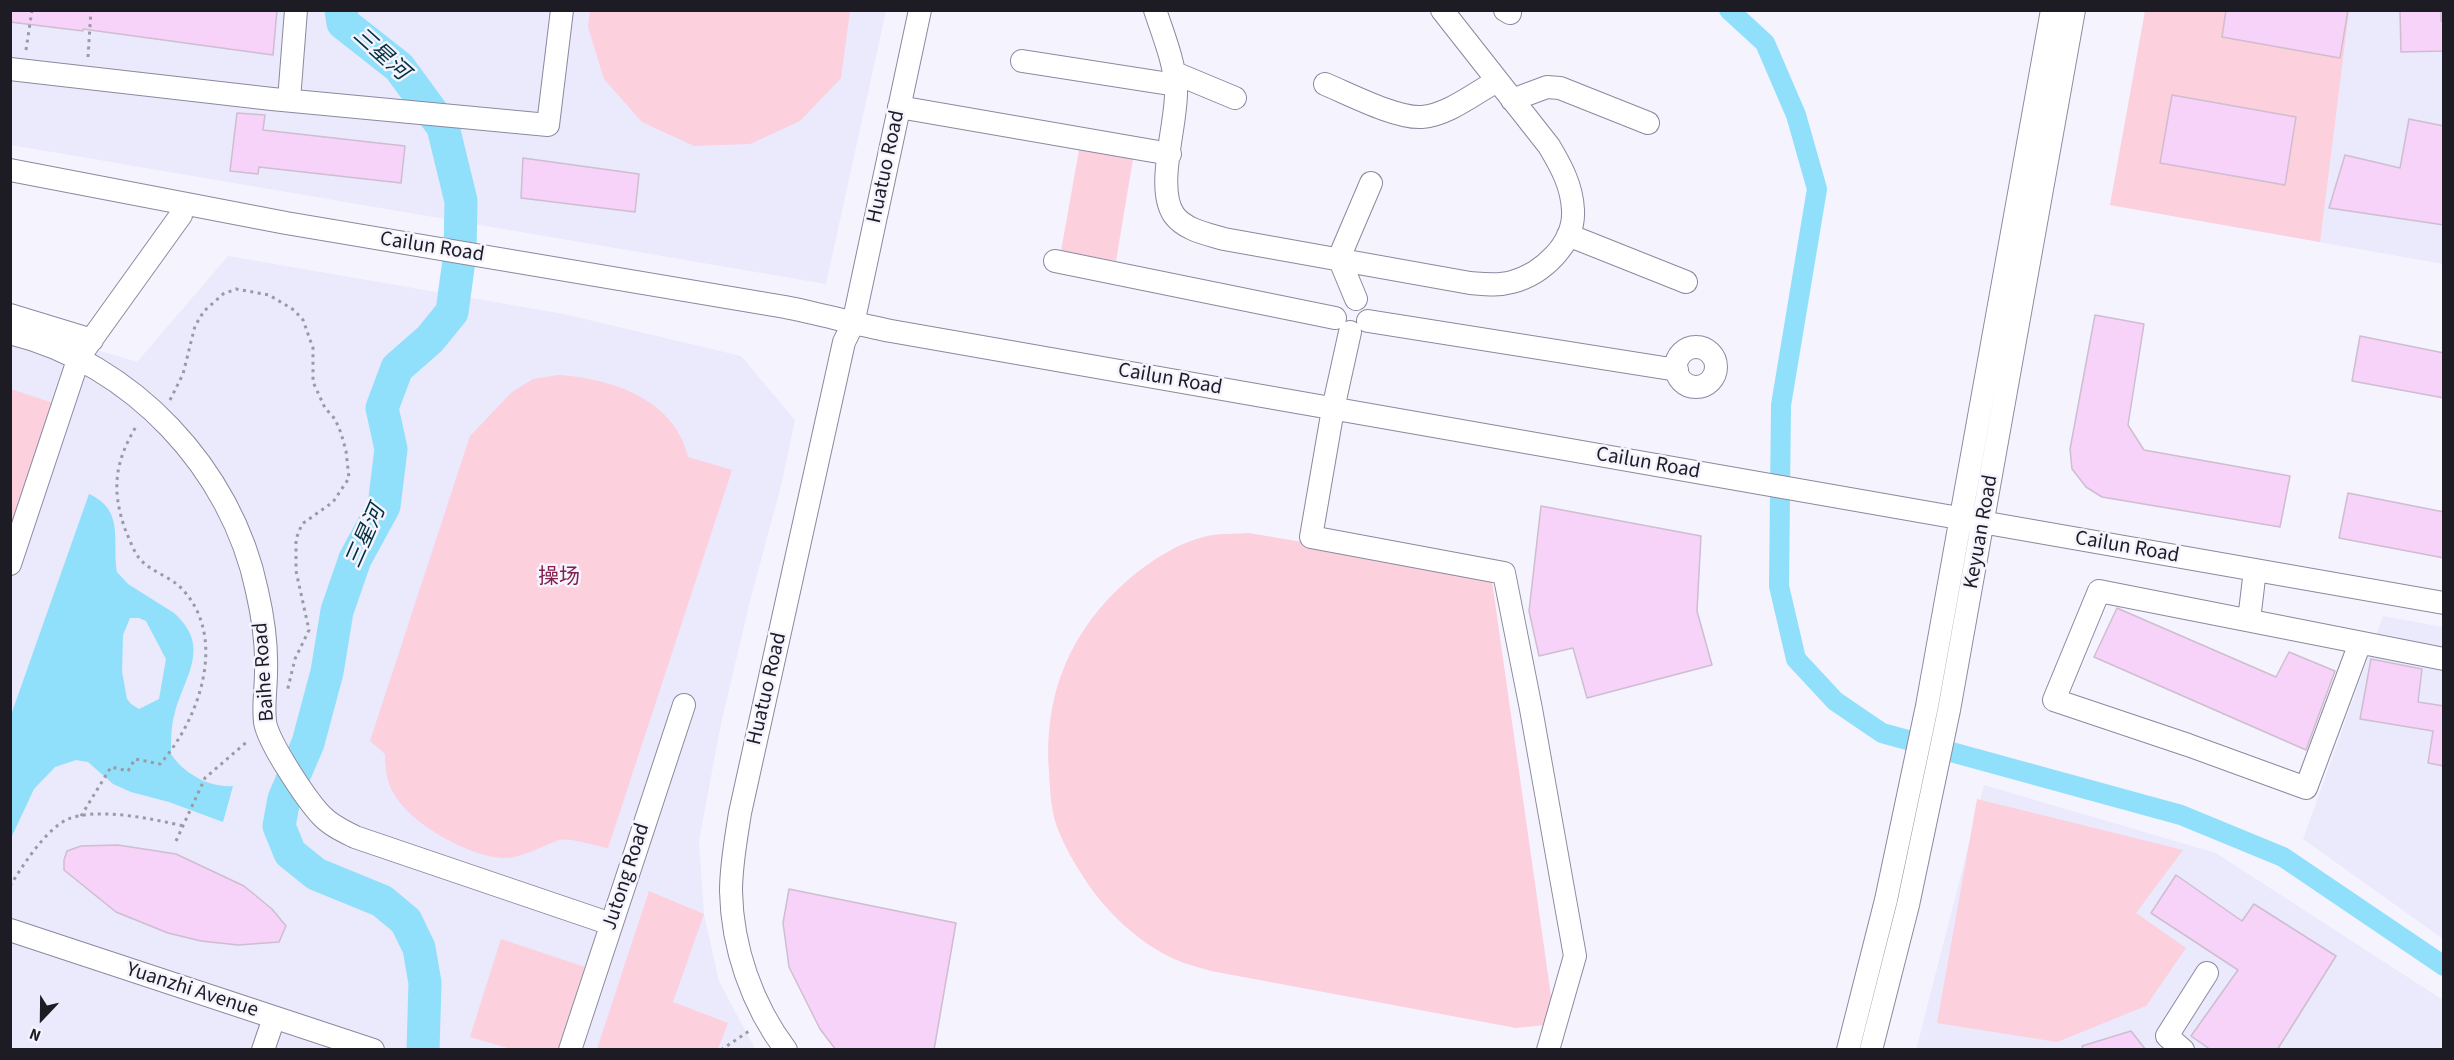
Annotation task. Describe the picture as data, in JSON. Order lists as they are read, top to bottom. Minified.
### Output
{"streets":{"street":["Huatuo Road","Cailun Road","Keyuan Road","Baihe Road","Jutong Road","Yuanzhi Avenue"]},"crossings":[["Huatuo Road","Cailun Road"],["Cailun Road","Keyuan Road"],["Baihe Road","Jutong Road"]],"water":["三星河"],"parks":["操场"],"north":"bottom"}
